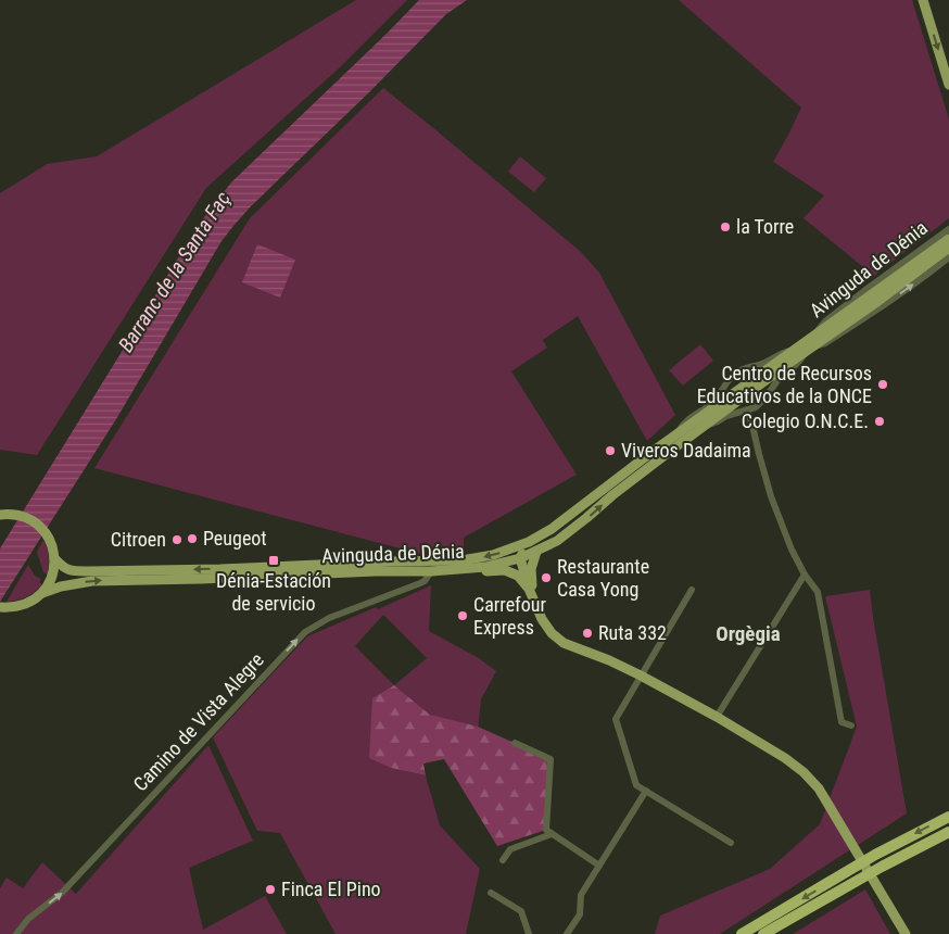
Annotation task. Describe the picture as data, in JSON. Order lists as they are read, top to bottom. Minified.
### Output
{"streets":{"main road":["Avinguda de Dénia"],"street":["Camino de Vista Alegre"]},"crossings":[["Avinguda de Dénia","Camino de Vista Alegre"]],"one_way":["Camino de Vista Alegre"],"districts":["Orgègia"],"water":["Barranc de la Santa Faç"],"places":{"other":["la Torre","Centro de Recursos Educativos de la ONCE","Colegio O.N.C.E.","Viveros Dadaima","Peugeot","Citroen","Restaurante Casa Yong","Carrefour Express","Ruta 332","Finca El Pino"],"transit":["Dénia-Estación de servicio"]}}
